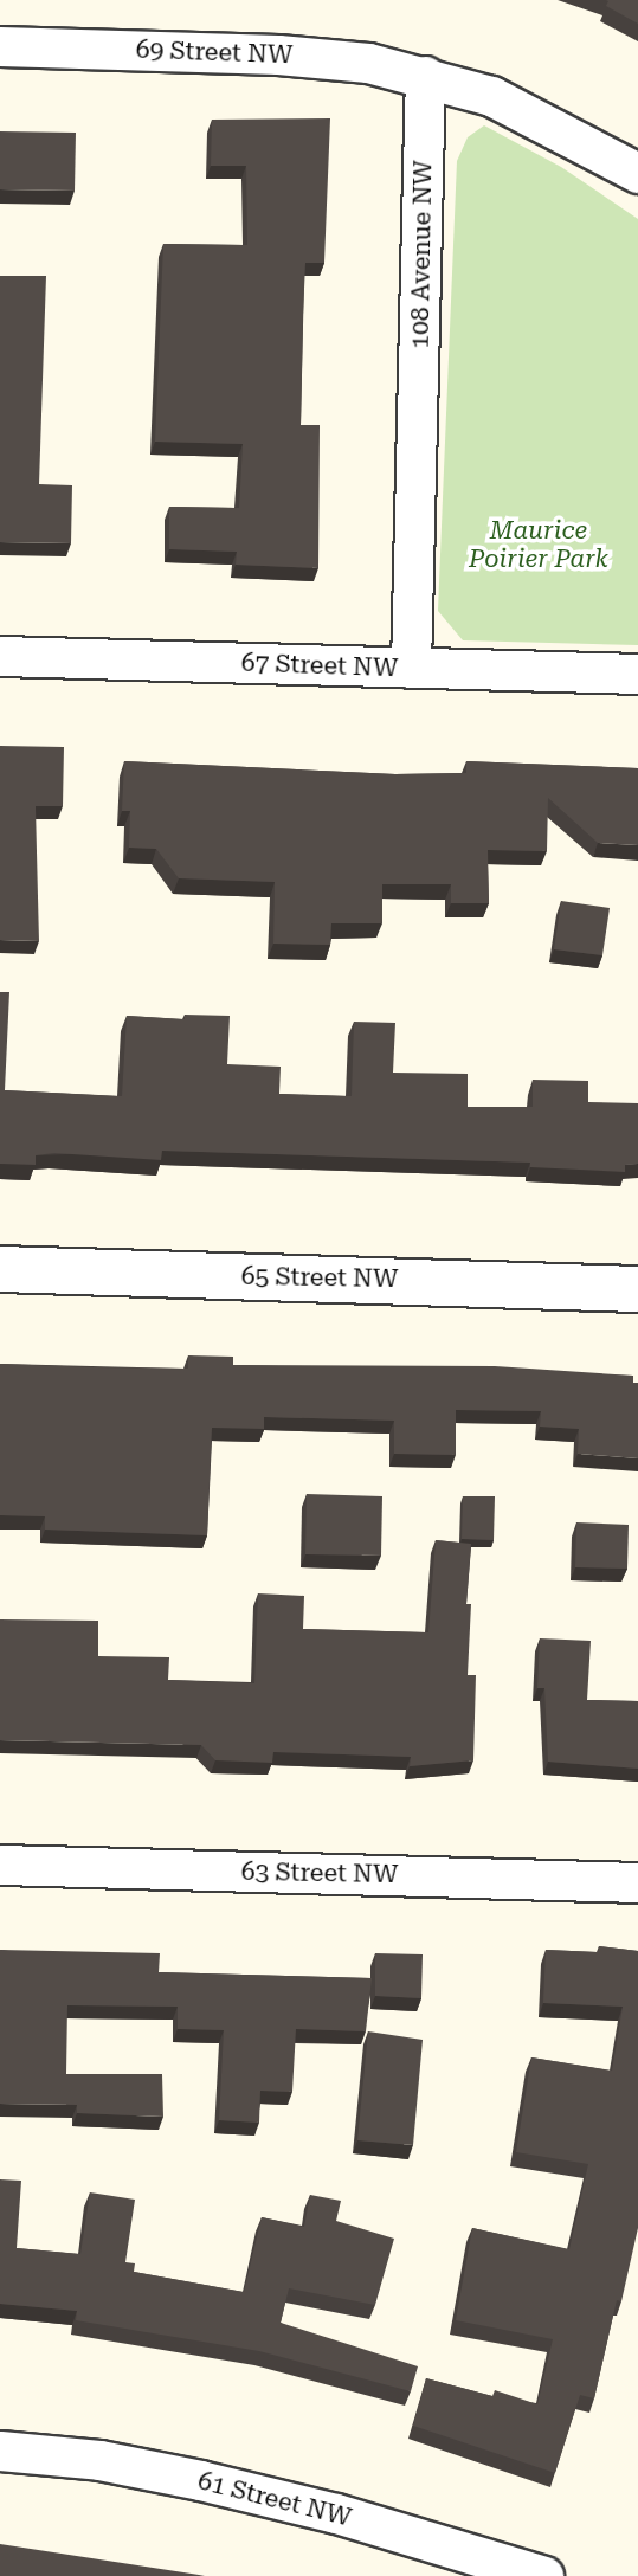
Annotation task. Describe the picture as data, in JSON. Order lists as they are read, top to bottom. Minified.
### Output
{"streets":{"street":["69 Street NW","108 Avenue NW","67 Street NW","65 Street NW","63 Street NW","61 Street NW"]},"crossings":[["69 Street NW","108 Avenue NW"],["108 Avenue NW","67 Street NW"]],"parks":["Maurice Poirier Park"]}
